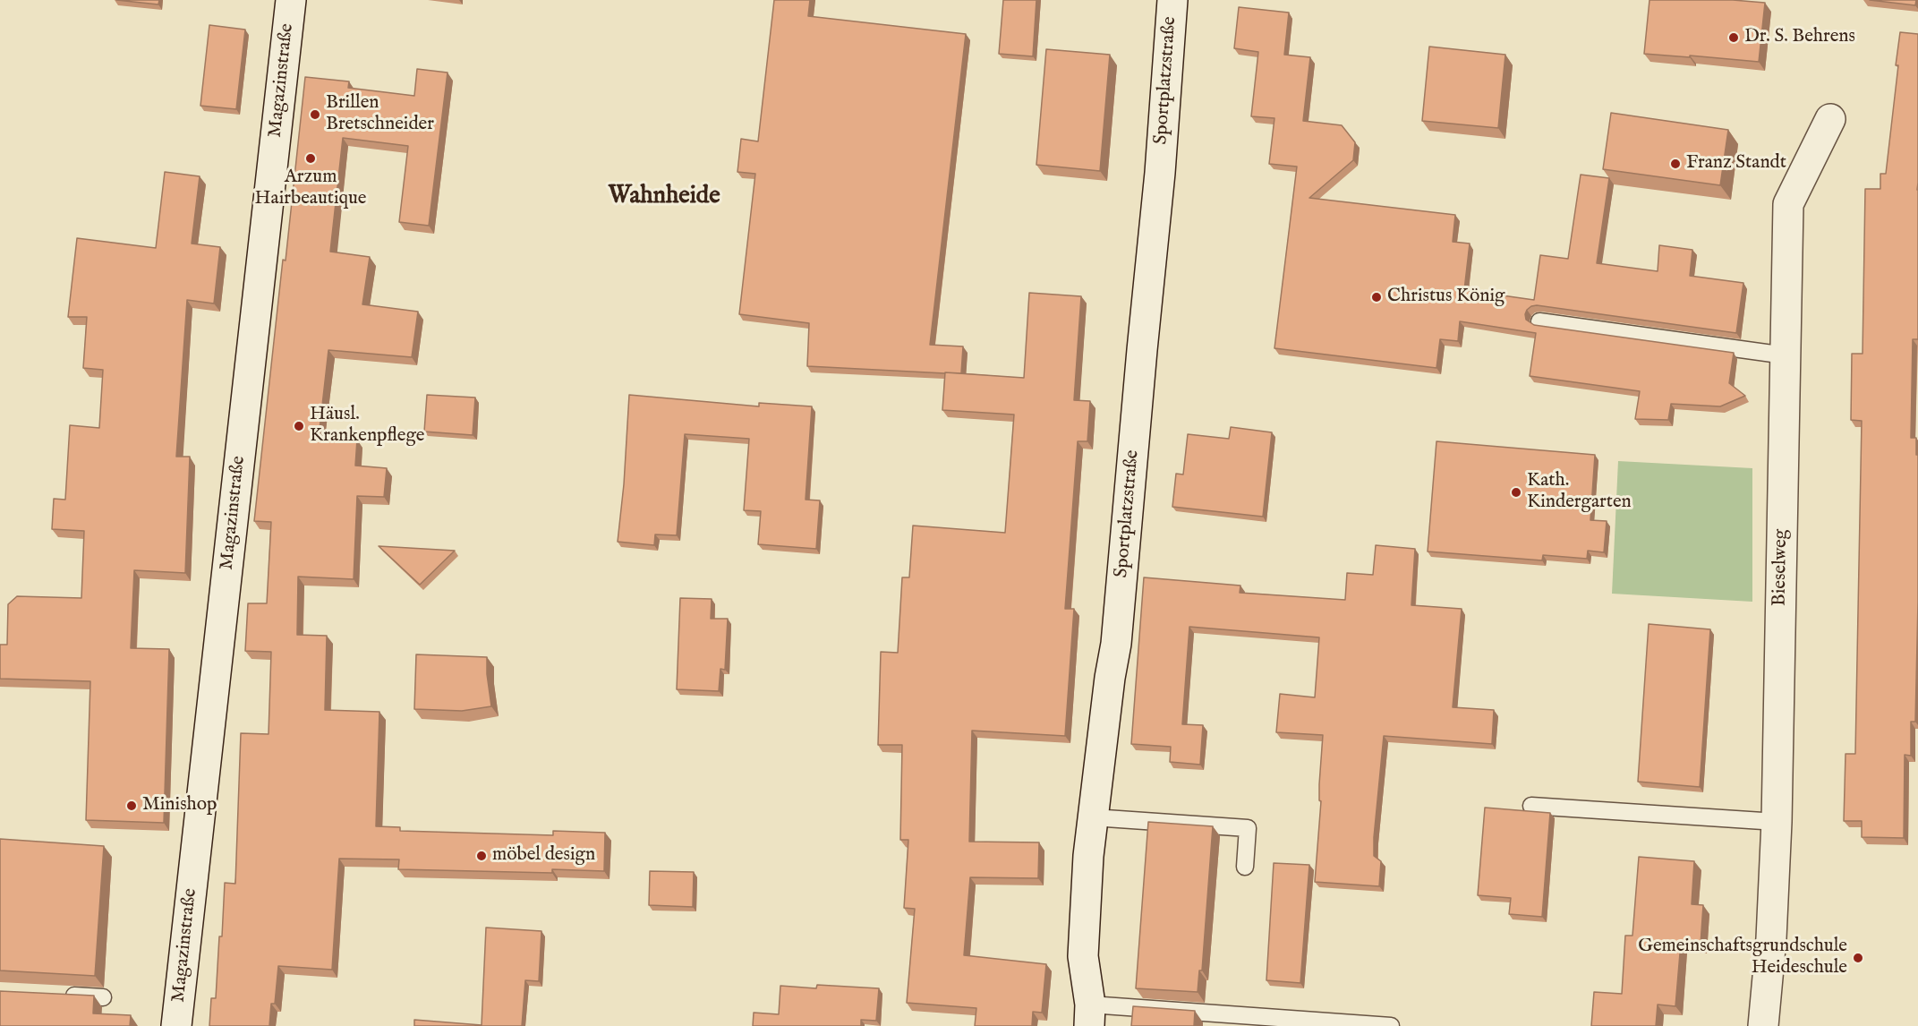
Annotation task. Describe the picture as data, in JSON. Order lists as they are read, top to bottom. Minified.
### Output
{"streets":{"main road":["Magazinstraße","Sportplatzstraße","Bieselweg"]},"districts":["Wahnheide"],"places":["Dr. S. Behrens","Brillen Bretschneider","Arzum Hairbeautique","Franz Standt","Christus König","Häusl. Krankenpflege","Kath. Kindergarten","Minishop","möbel design","Gemeinschaftsgrundschule Heideschule"]}
